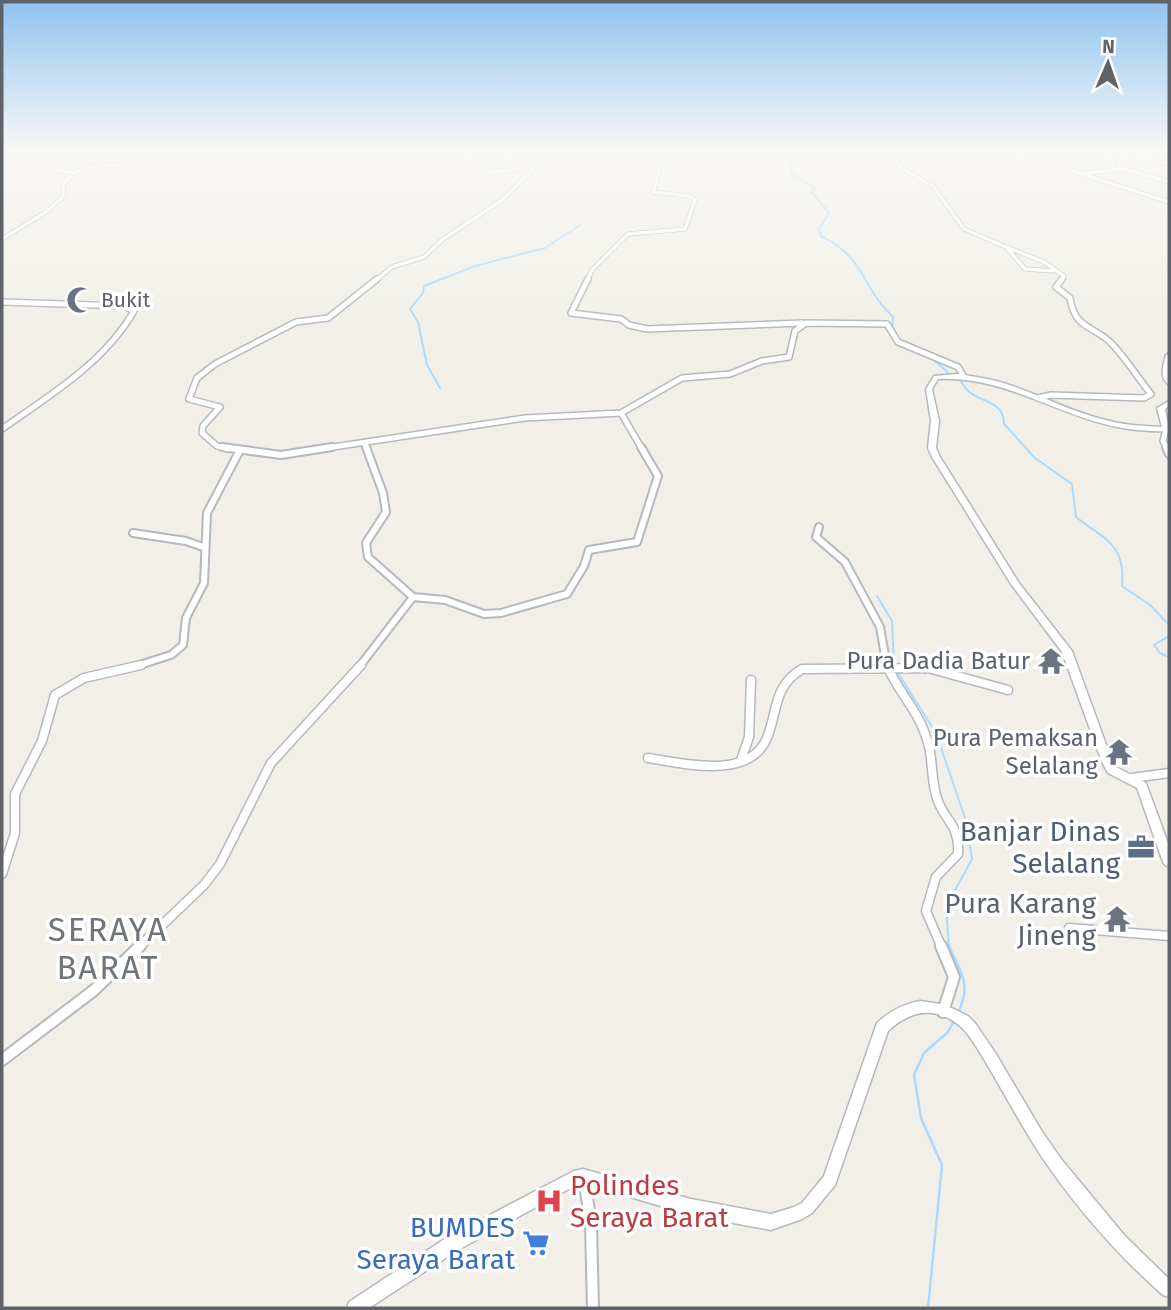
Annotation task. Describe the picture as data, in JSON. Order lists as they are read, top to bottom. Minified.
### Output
{"districts":["SERAYA BARAT"],"places":{"mosque":["Bukit"],"temple":["Pura Dadia Batur","Pura Pemaksan Selalang","Pura Karang Jineng"],"office":["Banjar Dinas Selalang"],"hospital":["Polindes Seraya Barat"],"supermarket":["BUMDES Seraya Barat"]},"north":"top"}
